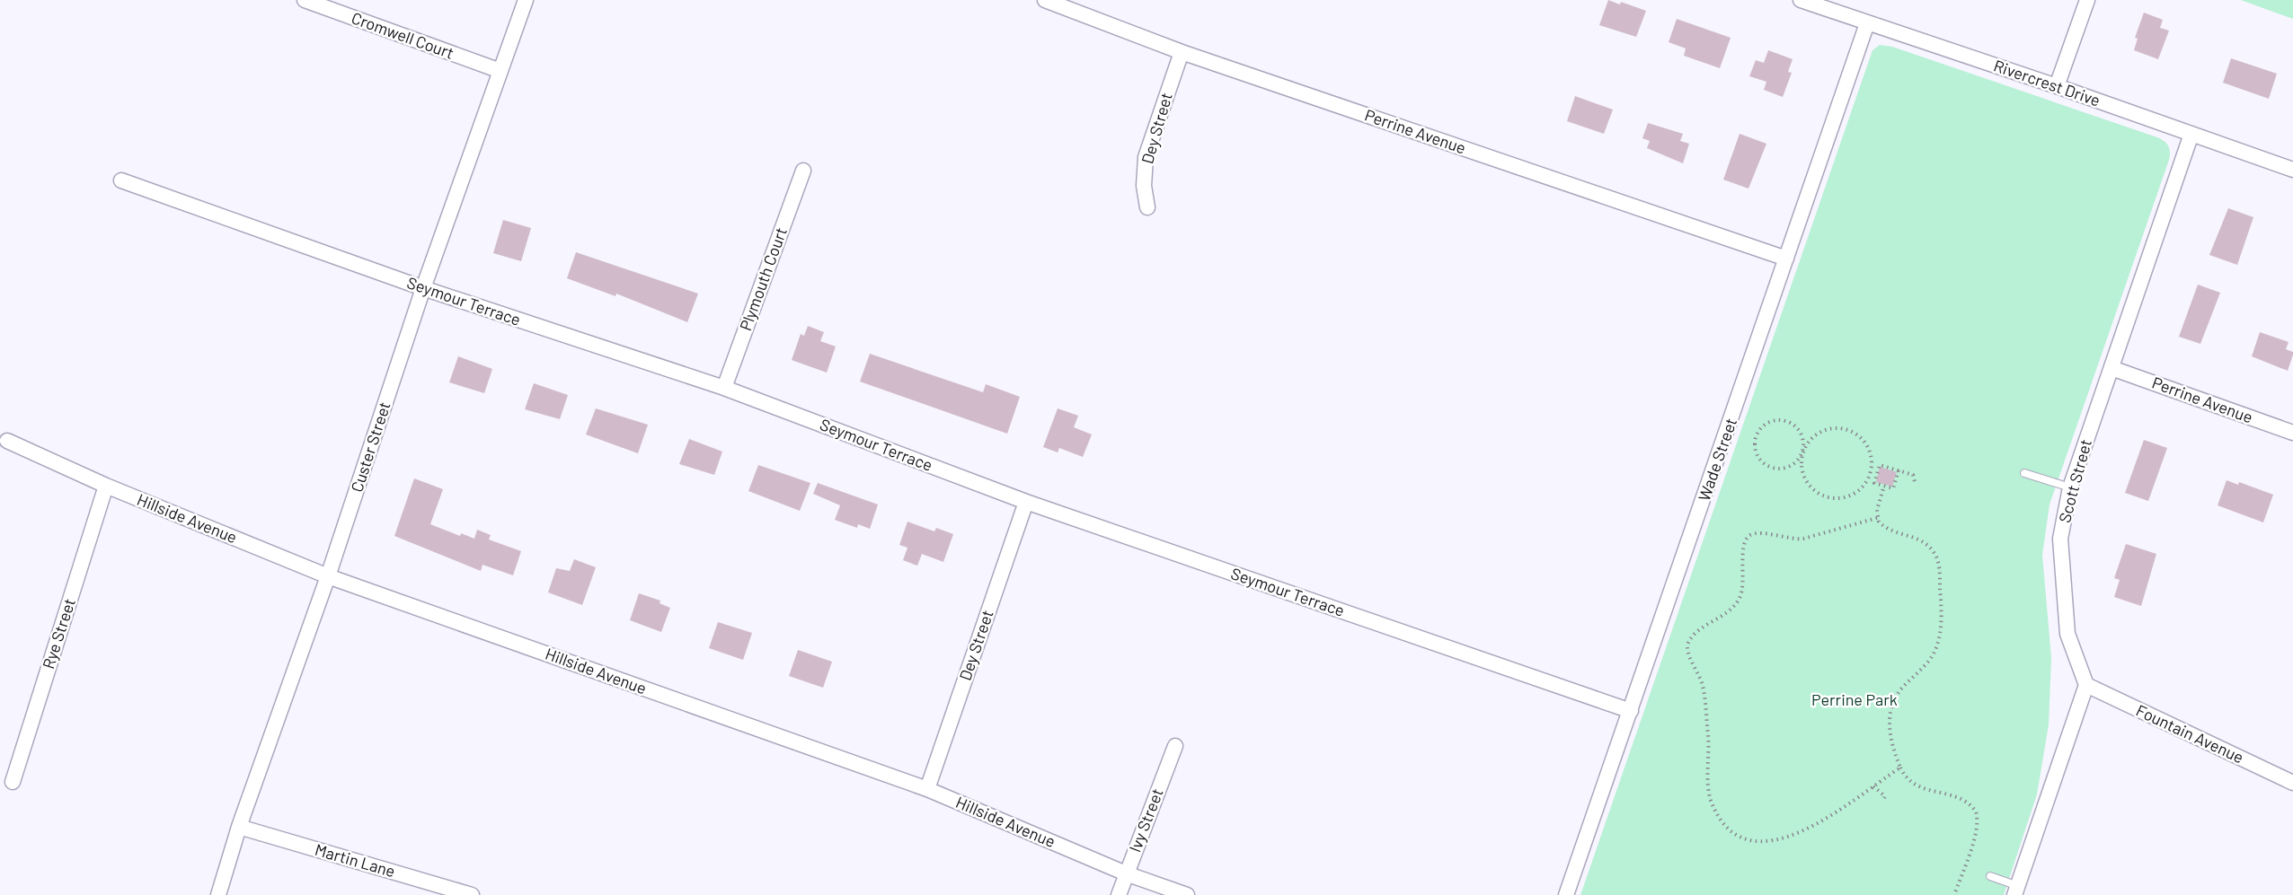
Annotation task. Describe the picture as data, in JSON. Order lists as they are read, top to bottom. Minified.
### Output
{"streets":{"street":["Cromwell Court","Rivercrest Drive","Dey Street","Perrine Avenue","Plymouth Court","Seymour Terrace","Custer Street","Wade Street","Scott Street","Hillside Avenue","Rye Street","Fountain Avenue","Ivy Street","Martin Lane"]},"crossings":[["Cromwell Court","Custer Street"],["Rivercrest Drive","Wade Street"],["Rivercrest Drive","Scott Street"],["Dey Street","Perrine Avenue"],["Dey Street","Seymour Terrace"],["Dey Street","Hillside Avenue"],["Perrine Avenue","Wade Street"],["Perrine Avenue","Scott Street"],["Plymouth Court","Seymour Terrace"],["Seymour Terrace","Custer Street"],["Seymour Terrace","Wade Street"],["Custer Street","Hillside Avenue"],["Custer Street","Martin Lane"],["Scott Street","Fountain Avenue"],["Hillside Avenue","Rye Street"],["Hillside Avenue","Ivy Street"]],"parks":["Perrine Park"]}
